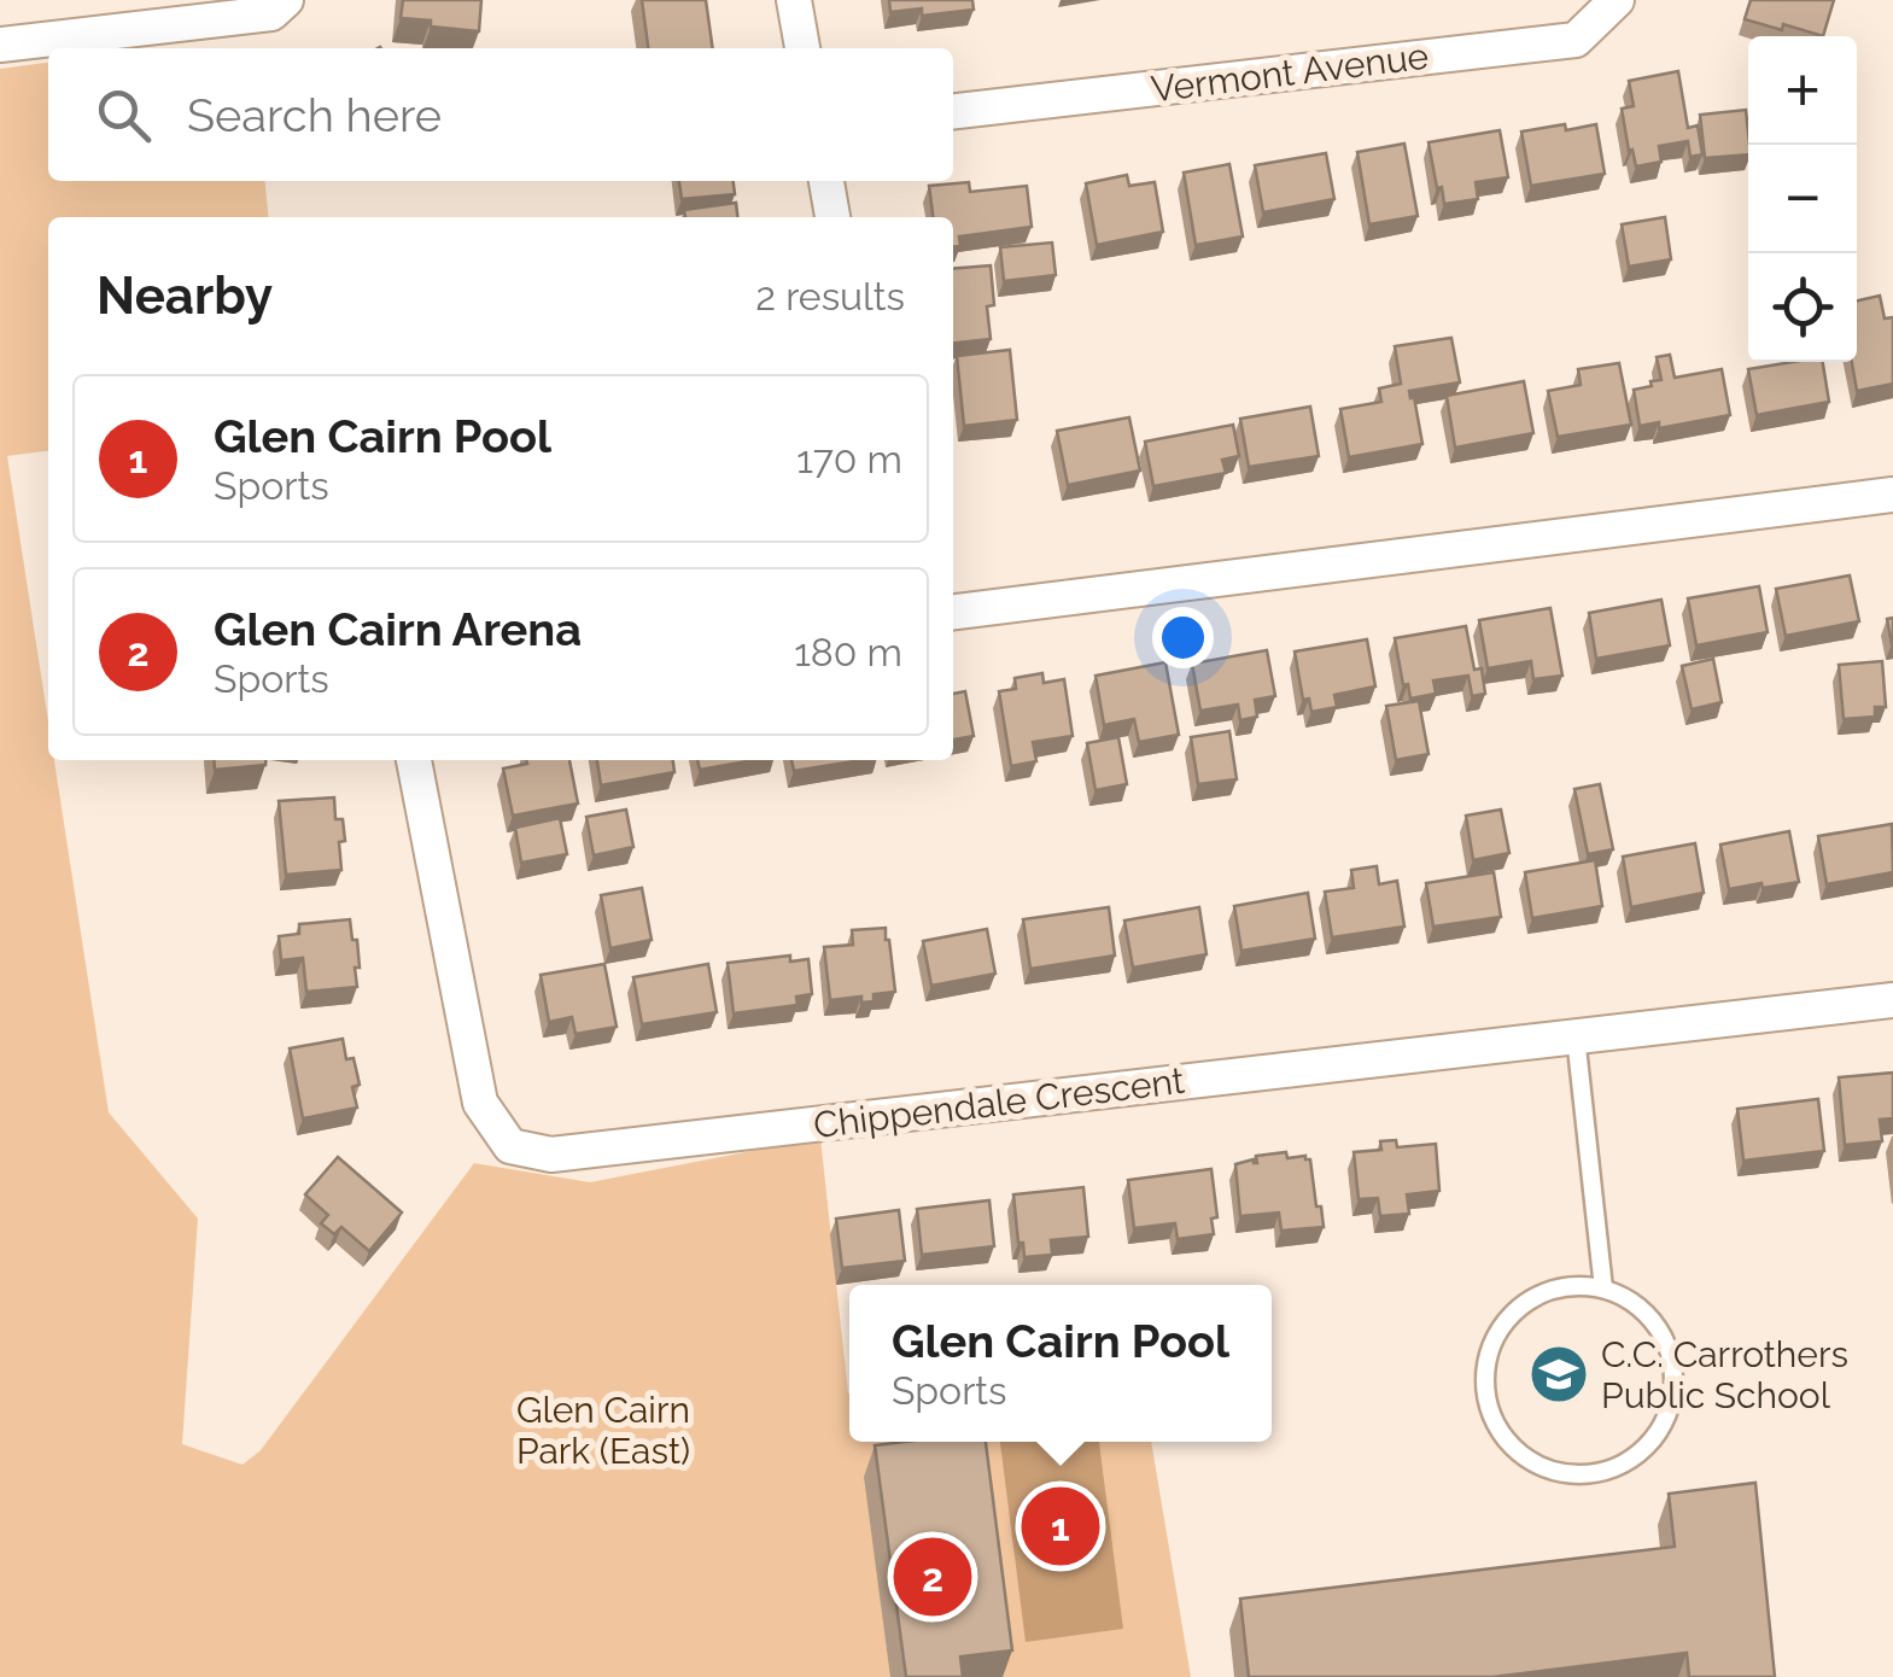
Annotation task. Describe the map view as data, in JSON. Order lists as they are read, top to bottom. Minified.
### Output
{"streets":{"street":["Vermont Avenue","Chippendale Crescent"]},"parks":["Glen Cairn Park (East)"],"places":{"school or university":["C.C. Carrothers Public School"]},"page":{"map_buttons":["+","−"],"search":"Search here","heading":["Nearby","2 results"],"list":[{"mark":"1","name":"Glen Cairn Pool","note":"Sports","value":"170 m"},{"mark":"2","name":"Glen Cairn Arena","note":"Sports","value":"180 m"}],"popup":["Glen Cairn Pool","Sports"],"pins":["1","2"]}}
